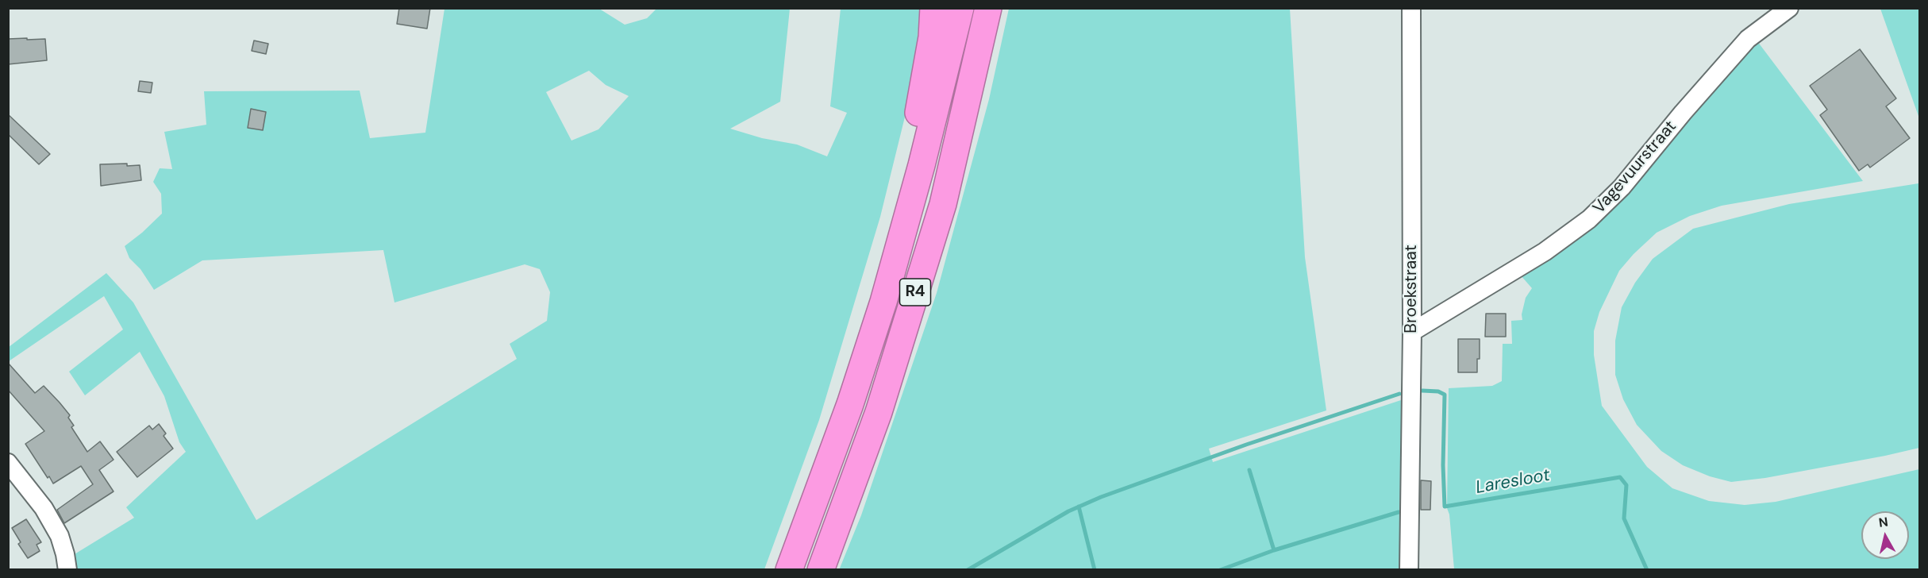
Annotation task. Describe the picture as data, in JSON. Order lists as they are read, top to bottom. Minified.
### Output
{"streets":{"highway":["R4"],"street":["Vagevuurstraat","Broekstraat"]},"crossings":[["Vagevuurstraat","Broekstraat"]],"water":["Laresloot"],"north":"top"}
